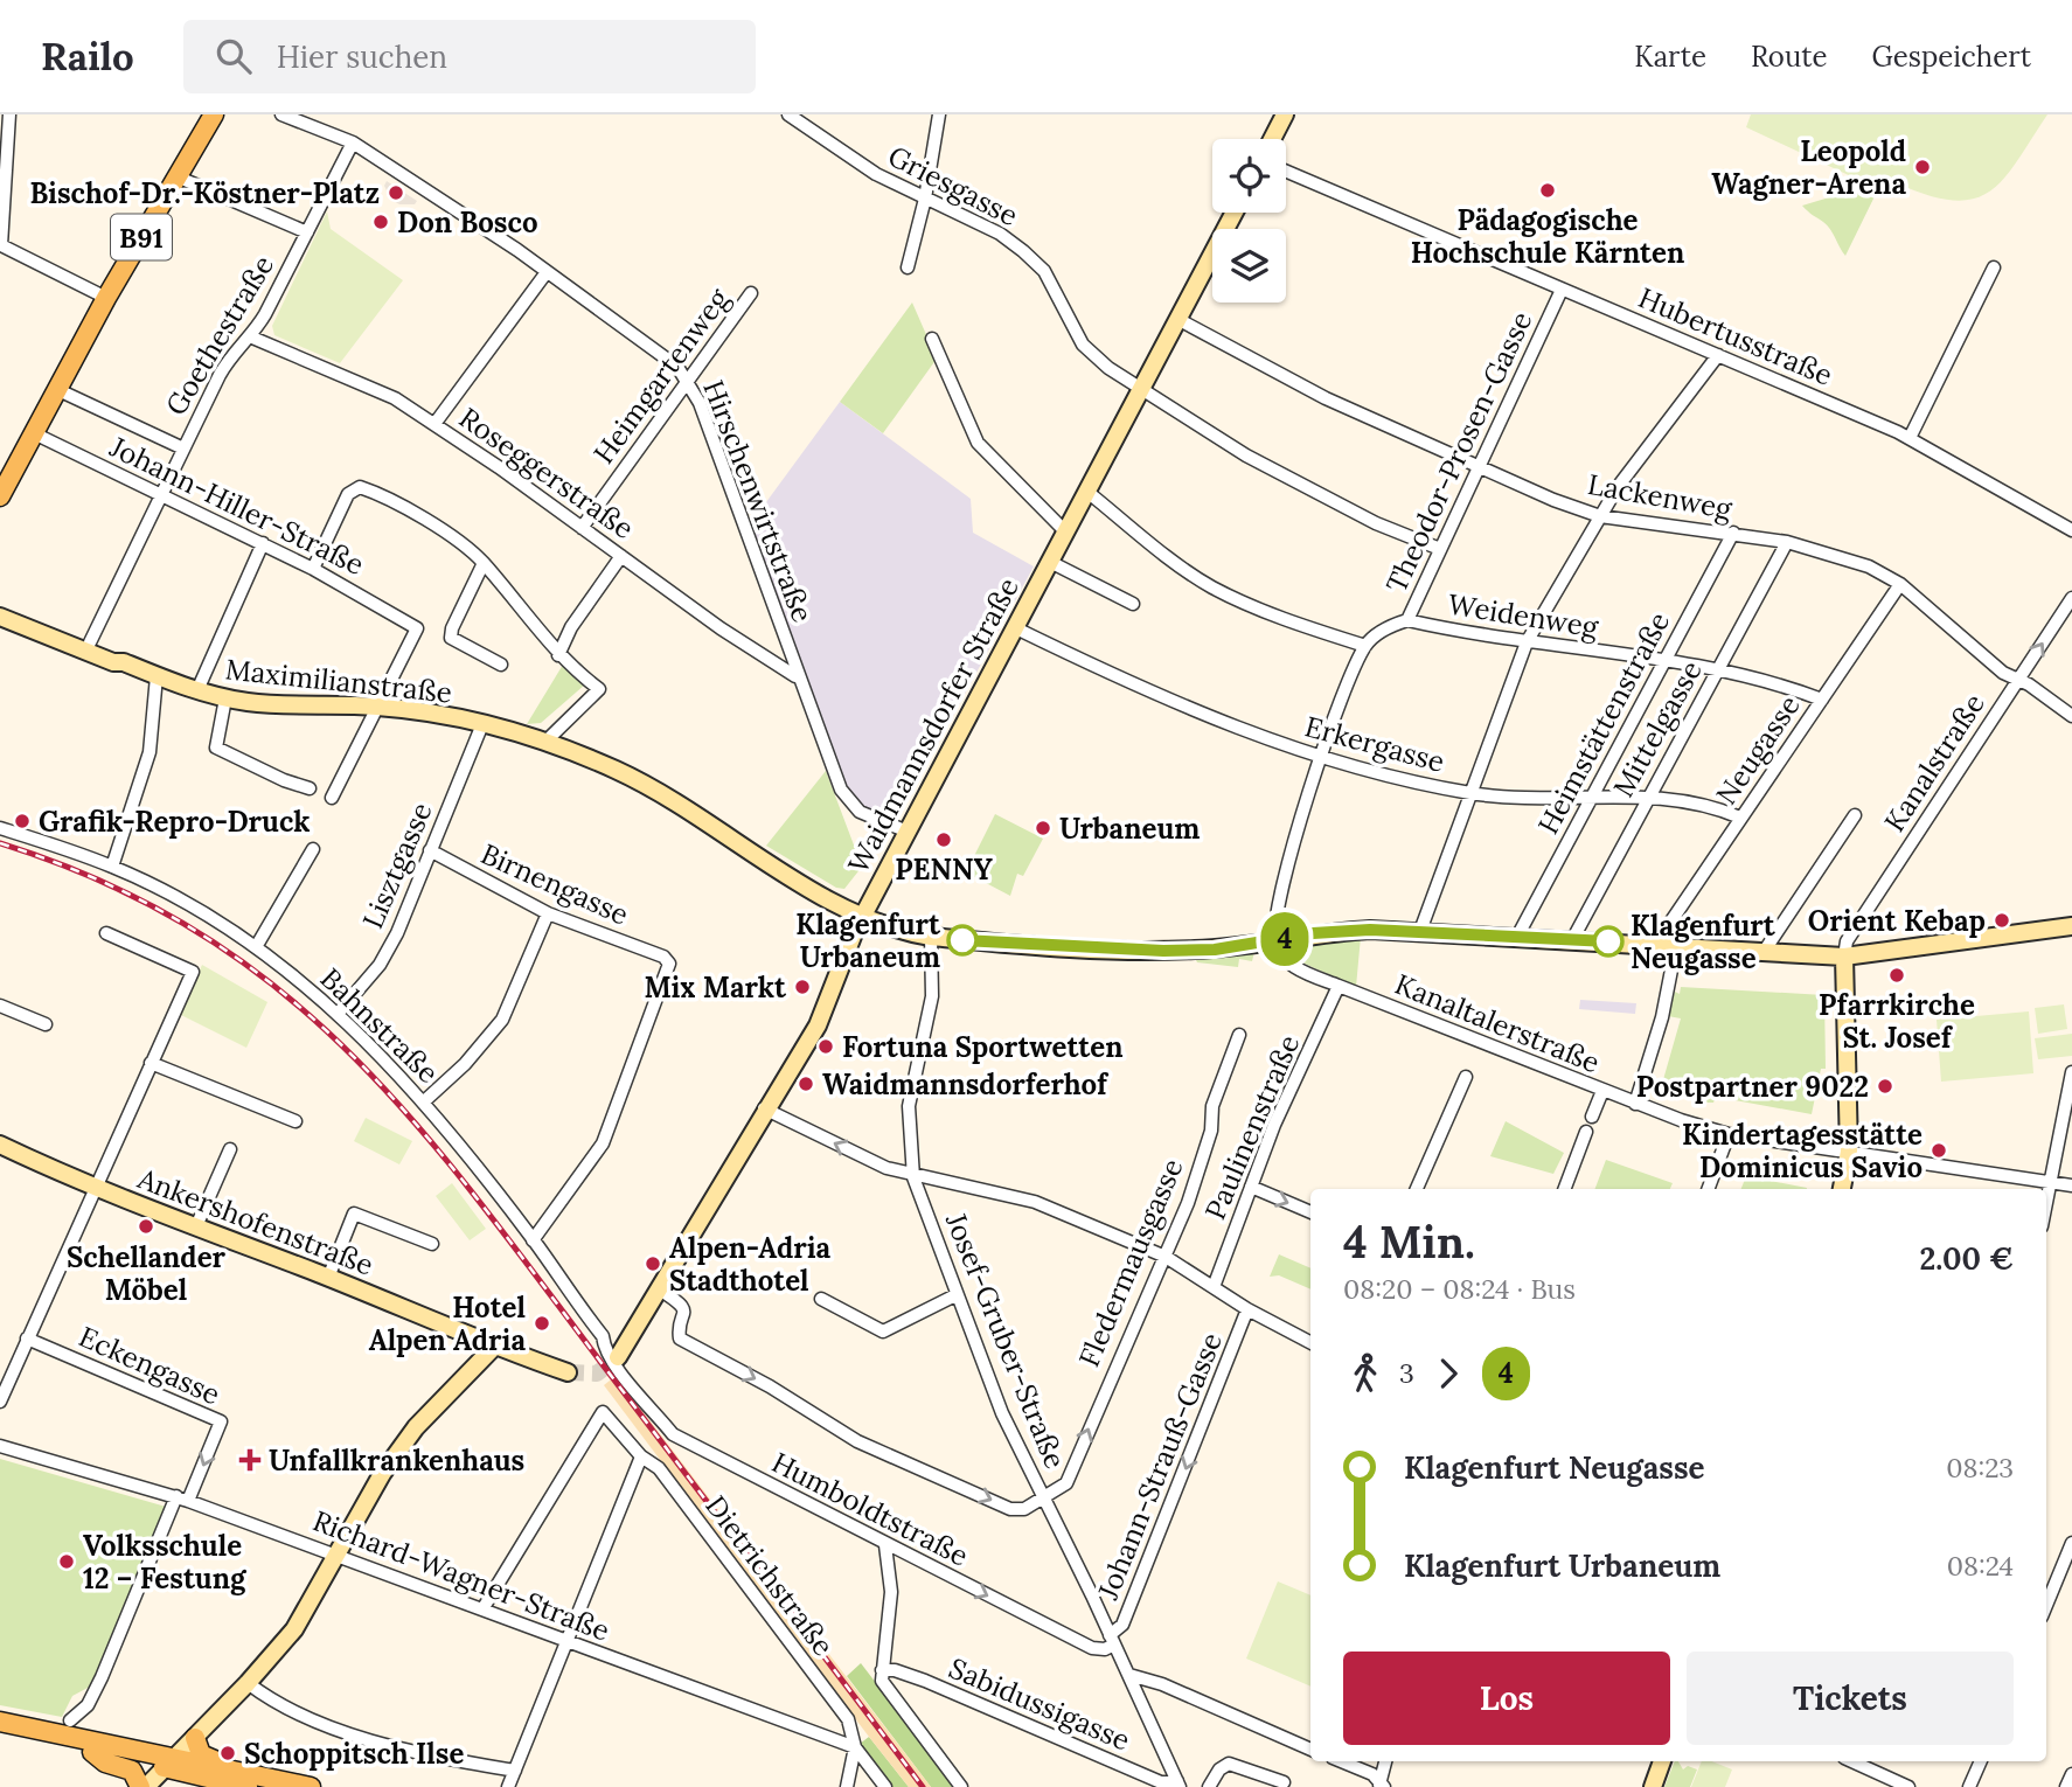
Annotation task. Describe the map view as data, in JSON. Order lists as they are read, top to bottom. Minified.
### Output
{"streets":{"main road":["B91"],"street":["Griesgasse","Goethestraße","Hubertusstraße","Heimgartenweg","Theodor-Prosen-Gasse","Roseggerstraße","Lackenweg","Hirschenwirtstraße","Johann-Hiller-Straße","Weidenweg","Maximilianstraße","Heimstättenstraße","Waidmannsdorfer Straße","Mittelgasse","Erkergasse","Neugasse","Kanalstraße","Lisztgasse","Birnengasse","Kanaltalerstraße","Bahnstraße","Paulinenstraße","Ankershofenstraße","Fledermausgasse","Josef-Gruber-Straße","Eckengasse","Johann-Strauß-Gasse","Humboldtstraße","Richard-Wagner-Straße","Dietrichstraße","Sabidussigasse"]},"crossings":[["Griesgasse","Theodor-Prosen-Gasse"],["Griesgasse","Waidmannsdorfer Straße"],["B91","Johann-Hiller-Straße"],["Goethestraße","Roseggerstraße"],["Goethestraße","Hirschenwirtstraße"],["Goethestraße","Johann-Hiller-Straße"],["Goethestraße","Maximilianstraße"],["Hubertusstraße","Theodor-Prosen-Gasse"],["Heimgartenweg","Roseggerstraße"],["Heimgartenweg","Hirschenwirtstraße"],["Theodor-Prosen-Gasse","Lackenweg"],["Theodor-Prosen-Gasse","Weidenweg"],["Roseggerstraße","Hirschenwirtstraße"],["Lackenweg","Heimstättenstraße"],["Lackenweg","Waidmannsdorfer Straße"],["Lackenweg","Mittelgasse"],["Lackenweg","Neugasse"],["Lackenweg","Kanalstraße"],["Hirschenwirtstraße","Waidmannsdorfer Straße"],["Johann-Hiller-Straße","Maximilianstraße"],["Weidenweg","Heimstättenstraße"],["Weidenweg","Mittelgasse"],["Weidenweg","Neugasse"],["Maximilianstraße","Heimstättenstraße"],["Maximilianstraße","Waidmannsdorfer Straße"],["Maximilianstraße","Mittelgasse"],["Maximilianstraße","Neugasse"],["Maximilianstraße","Kanalstraße"],["Maximilianstraße","Lisztgasse"],["Maximilianstraße","Kanaltalerstraße"],["Maximilianstraße","Josef-Gruber-Straße"],["Heimstättenstraße","Erkergasse"],["Waidmannsdorfer Straße","Erkergasse"],["Mittelgasse","Erkergasse"],["Erkergasse","Neugasse"],["Lisztgasse","Birnengasse"],["Lisztgasse","Bahnstraße"],["Birnengasse","Bahnstraße"],["Kanaltalerstraße","Paulinenstraße"],["Bahnstraße","Humboldtstraße"],["Fledermausgasse","Josef-Gruber-Straße"],["Josef-Gruber-Straße","Johann-Strauß-Gasse"],["Josef-Gruber-Straße","Humboldtstraße"],["Josef-Gruber-Straße","Sabidussigasse"],["Eckengasse","Richard-Wagner-Straße"],["Johann-Strauß-Gasse","Humboldtstraße"],["Richard-Wagner-Straße","Dietrichstraße"]],"one_way":["Fledermausgasse","Johann-Strauß-Gasse"],"places":{"other":["Leopold Wagner-Arena","Pädagogische Hochschule Kärnten","Bischof-Dr.-Köstner-Platz","Don Bosco","Grafik-Repro-Druck","Urbaneum","PENNY","Orient Kebap","Klagenfurt Urbaneum","Klagenfurt Neugasse","Pfarrkirche St. Josef","Mix Markt","Fortuna Sportwetten","Waidmannsdorferhof","Postpartner 9022","Kindertagesstätte Dominicus Savio","Schellander Möbel","Alpen-Adria Stadthotel","Hotel Alpen Adria","Volksschule 12 – Festung","Schoppitsch Ilse"],"health":["Unfallkrankenhaus"]},"lines":["bus line 4"],"page":{"header":"Railo","search":"Hier suchen","nav":["Karte","Route","Gespeichert"],"on_map":"4","heading":["4 Min.","08:20 – 08:24 · Bus","2.00 €"],"legs":["3","4"],"list":[{"name":"Klagenfurt Neugasse","value":"08:23"},{"name":"Klagenfurt Urbaneum","value":"08:24"}],"buttons":["Los","Tickets"]}}
